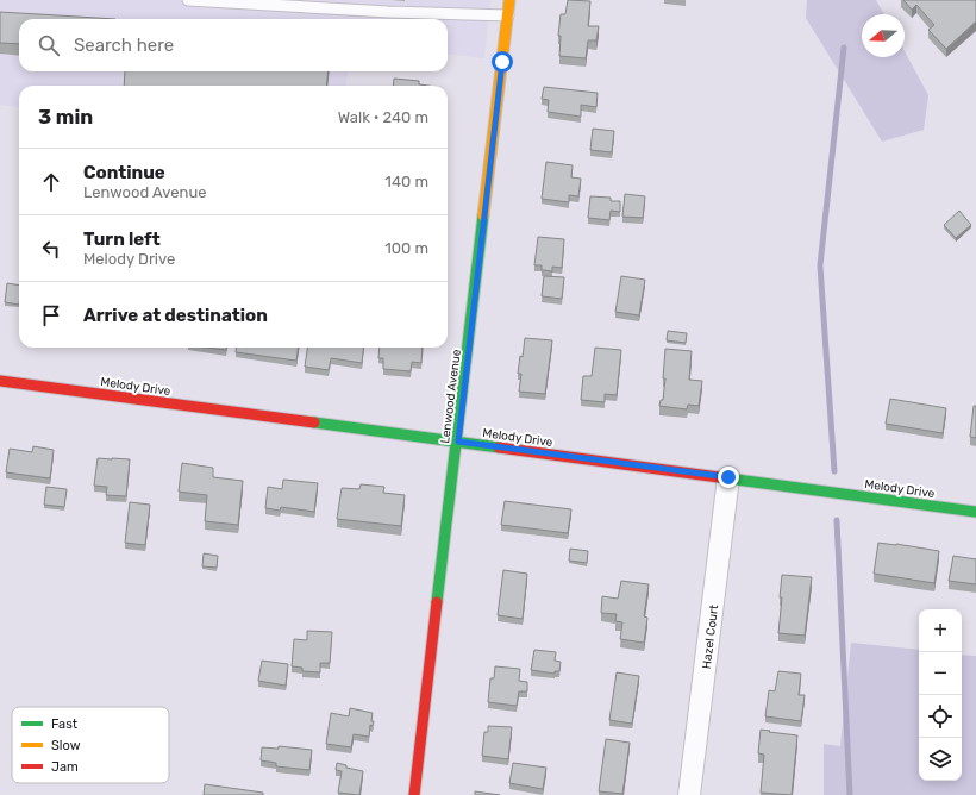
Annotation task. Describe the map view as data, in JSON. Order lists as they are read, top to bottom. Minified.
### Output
{"streets":{"street":["Melody Drive","Lenwood Avenue","Hazel Court"]},"crossings":[["Melody Drive","Lenwood Avenue"],["Melody Drive","Hazel Court"]],"legend":["Fast","Slow","Jam"],"north":"left","page":{"search":"Search here","heading":["3 min","Walk · 240 m"],"list":[["Continue","Lenwood Avenue","140 m"],["Turn left","Melody Drive","100 m"],"Arrive at destination"],"map_buttons":["+","−"]}}
